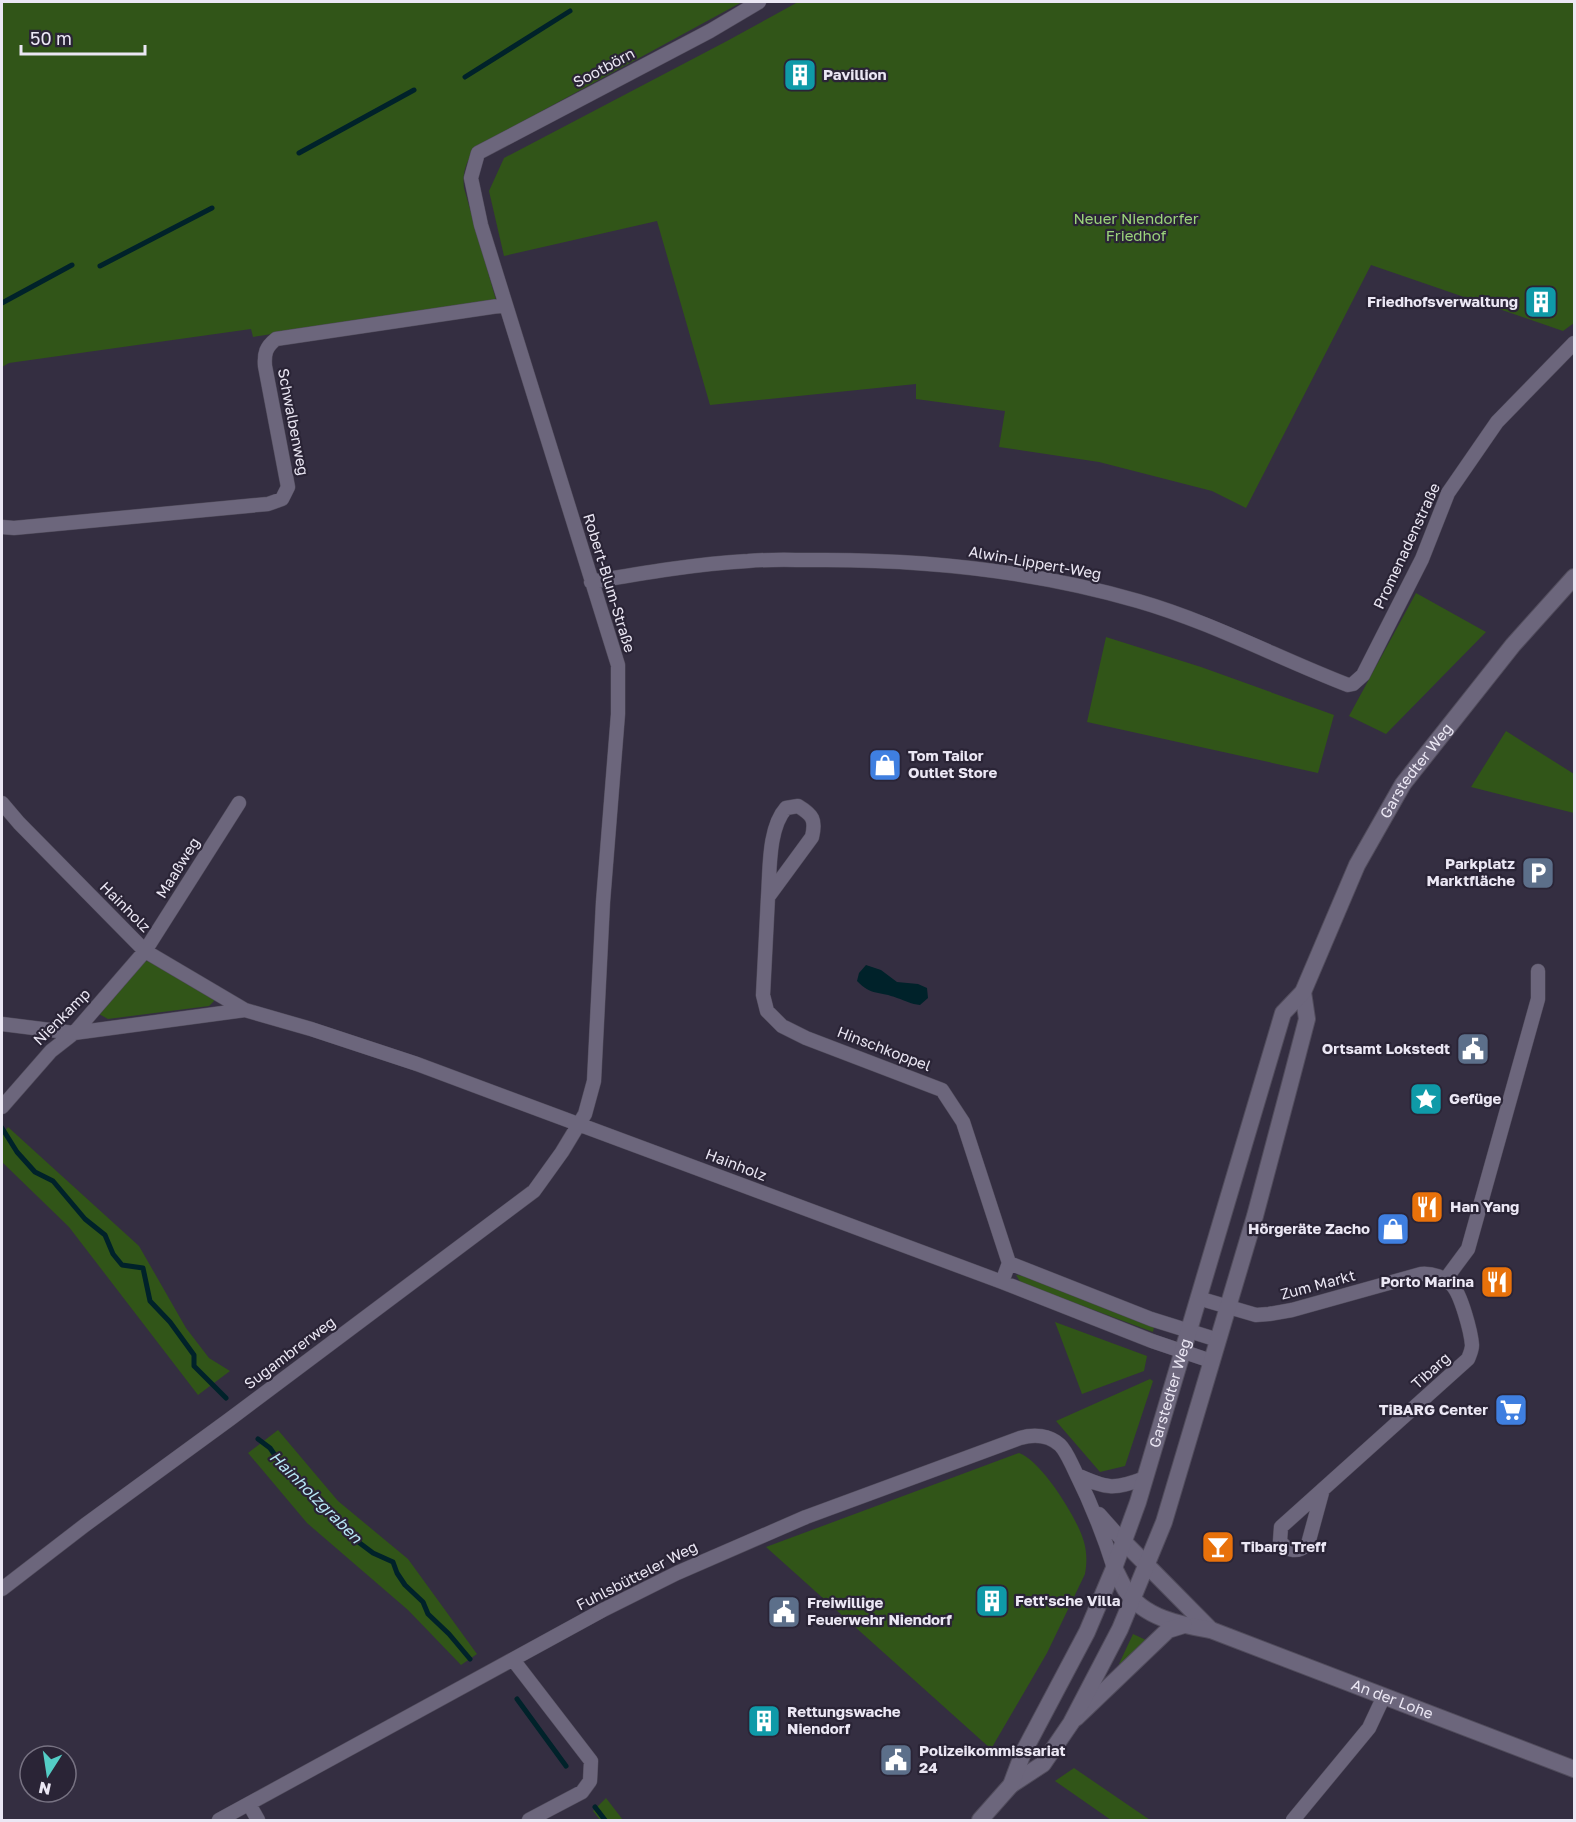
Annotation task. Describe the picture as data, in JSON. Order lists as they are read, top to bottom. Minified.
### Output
{"streets":{"main road":["Garstedter Weg","An der Lohe"],"street":["Sootbörn","Schwalbenweg","Promenadenstraße","Alwin-Lippert-Weg","Robert-Blum-Straße","Maaßweg","Hainholz","Nienkamp","Hinschkoppel","Zum Markt","Sugambrerweg","Tibarg","Fuhlsbütteler Weg"]},"crossings":[["Sootbörn","Robert-Blum-Straße"],["Schwalbenweg","Robert-Blum-Straße"],["Promenadenstraße","Alwin-Lippert-Weg"],["Alwin-Lippert-Weg","Robert-Blum-Straße"],["Robert-Blum-Straße","Hainholz"],["Robert-Blum-Straße","Sugambrerweg"],["Garstedter Weg","Hainholz"],["Garstedter Weg","Zum Markt"],["Garstedter Weg","Fuhlsbütteler Weg"],["Garstedter Weg","An der Lohe"],["Maaßweg","Hainholz"],["Maaßweg","Nienkamp"],["Hainholz","Nienkamp"],["Hainholz","Sugambrerweg"],["Zum Markt","Tibarg"],["Fuhlsbütteler Weg","An der Lohe"]],"water":["Hainholzgraben"],"parks":["Neuer Niendorfer Friedhof"],"places":{"building":["Pavillion","Friedhofsverwaltung","Fett'sche Villa","Rettungswache Niendorf"],"shop":["Tom Tailor Outlet Store","Hörgeräte Zacho"],"parking":["Parkplatz Marktfläche"],"public building":["Ortsamt Lokstedt","Freiwillige Feuerwehr Niendorf","Polizeikommissariat 24"],"place":["Gefüge"],"restaurant":["Han Yang","Porto Marina"],"supermarket":["TiBARG Center"],"bar":["Tibarg Treff"]},"scale_bar":"50 m","north":"bottom"}
